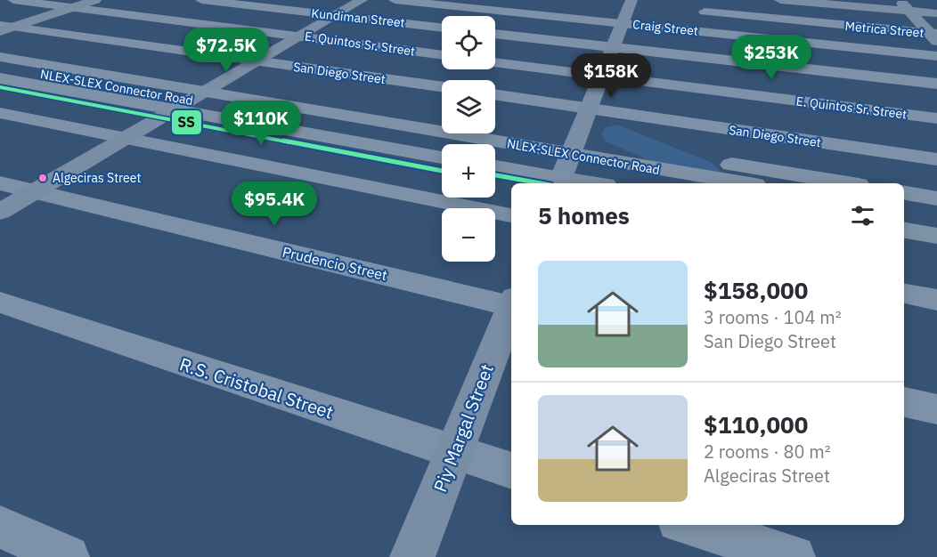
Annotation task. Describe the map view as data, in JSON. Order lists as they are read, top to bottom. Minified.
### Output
{"streets":{"highway":["NLEX-SLEX Connector Road"],"street":["Kundiman Street","Craig Street","Metrica Street","E. Quintos Sr. Street","San Diego Street","Prudencio Street","R.S. Cristobal Street","Piy Margal Street"]},"crossings":[["R.S. Cristobal Street","Piy Margal Street"]],"places":["Algeciras Street"],"lines":["transit line SS"],"page":{"map_buttons":["+","−"],"price":["$72.5K","$253K","$158K","$110K","$95.4K"],"heading":"5 homes","list":[{"name":"$158,000","note":"3 rooms · 104 m² · San Diego Street"},{"name":"$110,000","note":"2 rooms · 80 m² · Algeciras Street"}]}}
